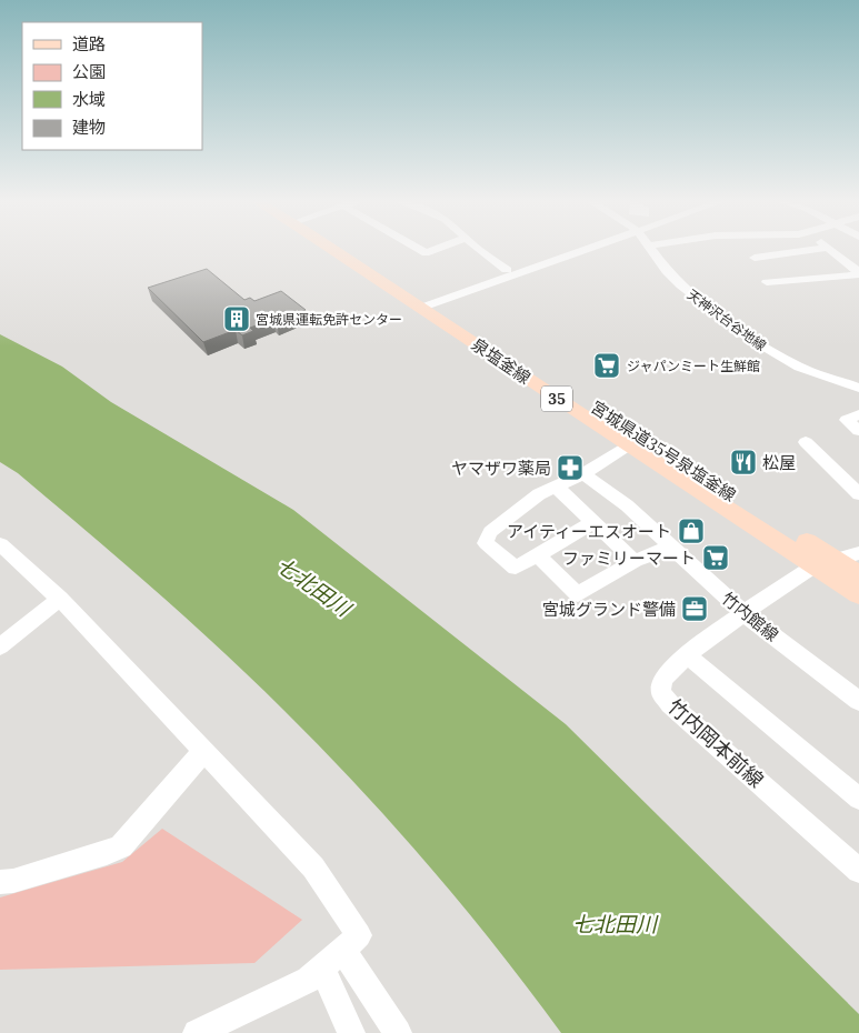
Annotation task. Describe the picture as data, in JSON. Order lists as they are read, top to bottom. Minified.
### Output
{"streets":{"main road":["泉塩釜線","35","宮城県道35号泉塩釜線"],"street":["天神沢台谷地線","竹内館線","竹内岡本前線"]},"crossings":[["泉塩釜線","宮城県道35号泉塩釜線"],["泉塩釜線","竹内岡本前線"],["宮城県道35号泉塩釜線","竹内岡本前線"],["竹内館線","竹内岡本前線"]],"water":["七北田川"],"places":{"building":["宮城県運転免許センター"],"supermarket":["ジャパンミート生鮮館","ファミリーマート"],"restaurant":["松屋"],"pharmacy":["ヤマザワ薬局"],"shop":["アイティーエスオート"],"office":["宮城グランド警備"]},"legend":["道路","公園","水域","建物"]}
